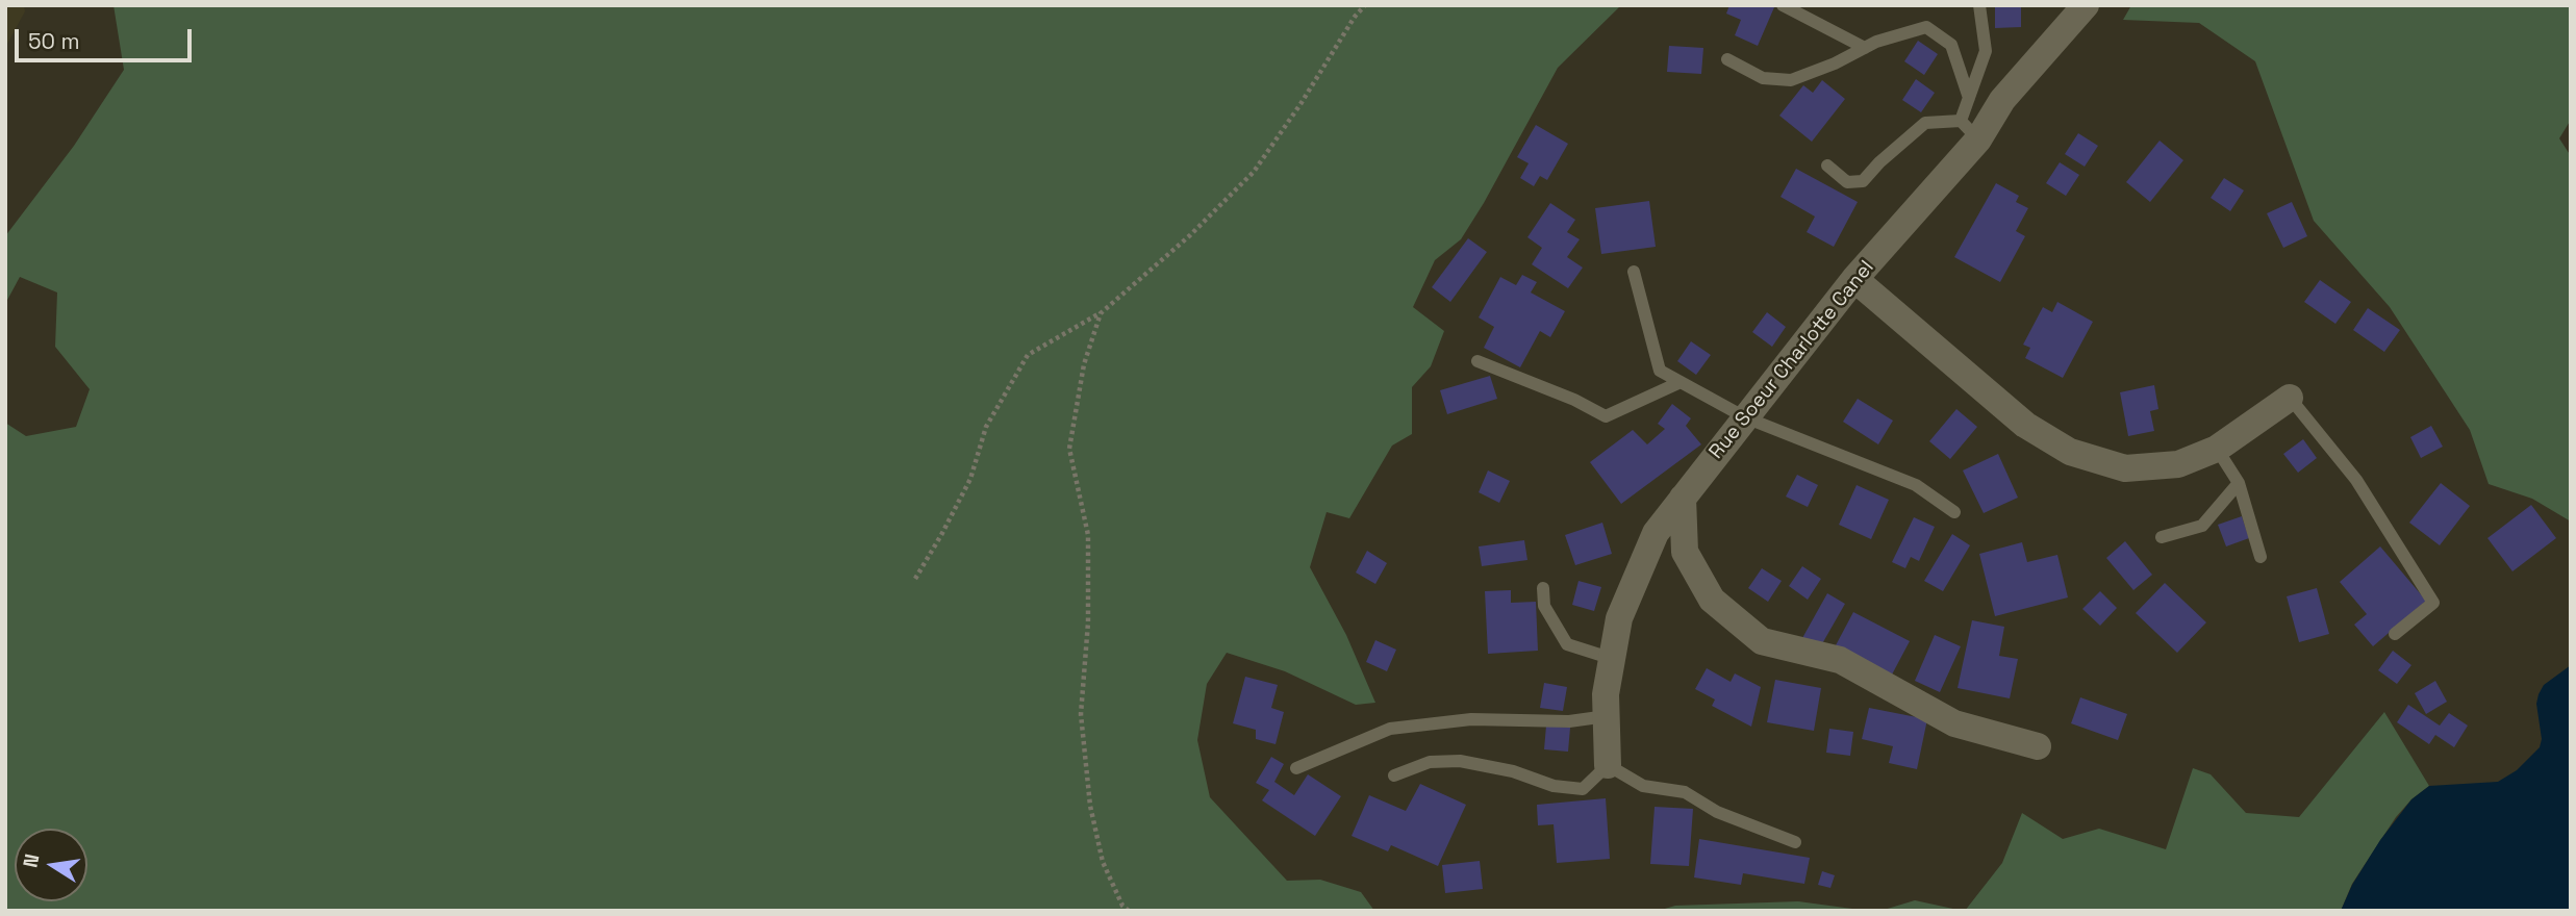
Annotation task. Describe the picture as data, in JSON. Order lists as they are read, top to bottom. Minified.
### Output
{"streets":{"street":["Rue Soeur Charlotte Canel"]},"scale_bar":"50 m","north":"left"}
